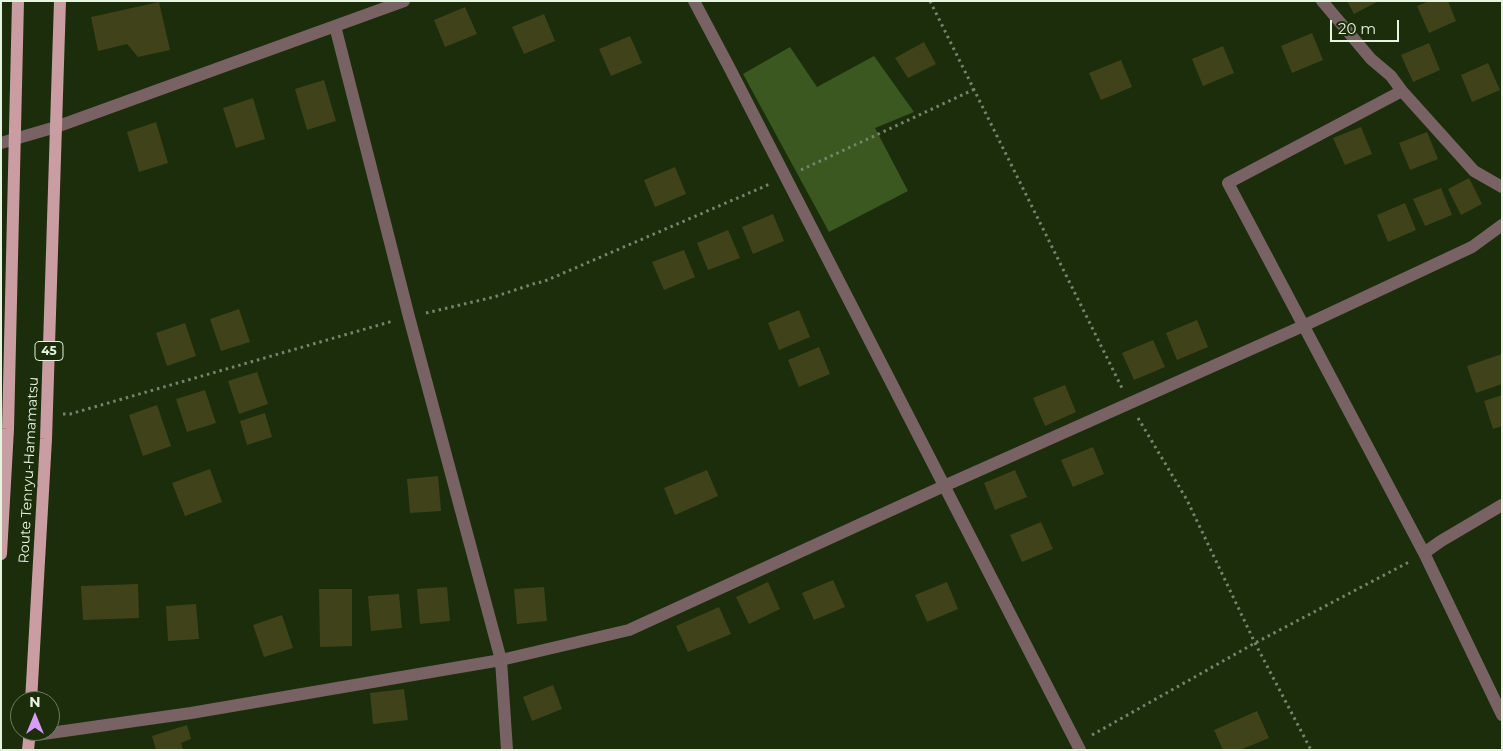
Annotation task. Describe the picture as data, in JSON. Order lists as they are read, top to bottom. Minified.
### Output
{"streets":{"main road":["45","Route Tenryu-Hamamatsu"]},"scale_bar":"20 m","north":"top"}
